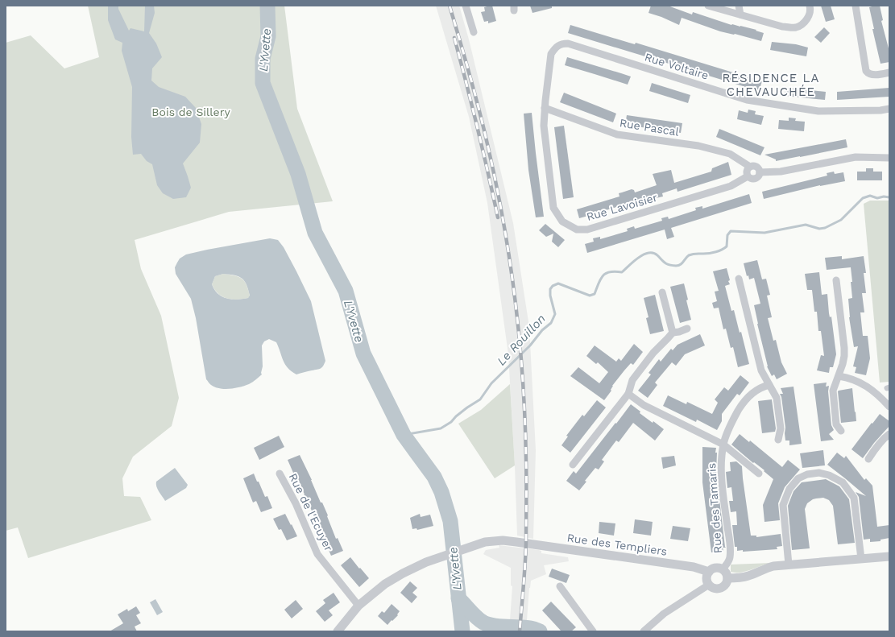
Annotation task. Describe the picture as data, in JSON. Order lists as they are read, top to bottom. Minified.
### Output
{"streets":{"street":["Rue Voltaire","Rue Pascal","Rue Lavoisier","Rue des Tamaris","Rue de l'Ecuyer","Rue des Templiers"]},"crossings":[["Rue Voltaire","Rue Lavoisier"],["Rue Pascal","Rue Lavoisier"],["Rue des Tamaris","Rue des Templiers"],["Rue de l'Ecuyer","Rue des Templiers"]],"districts":["RÉSIDENCE LA CHEVAUCHÉE"],"water":["L'Yvette","Le Rouillon"],"parks":["Bois de Sillery"]}
